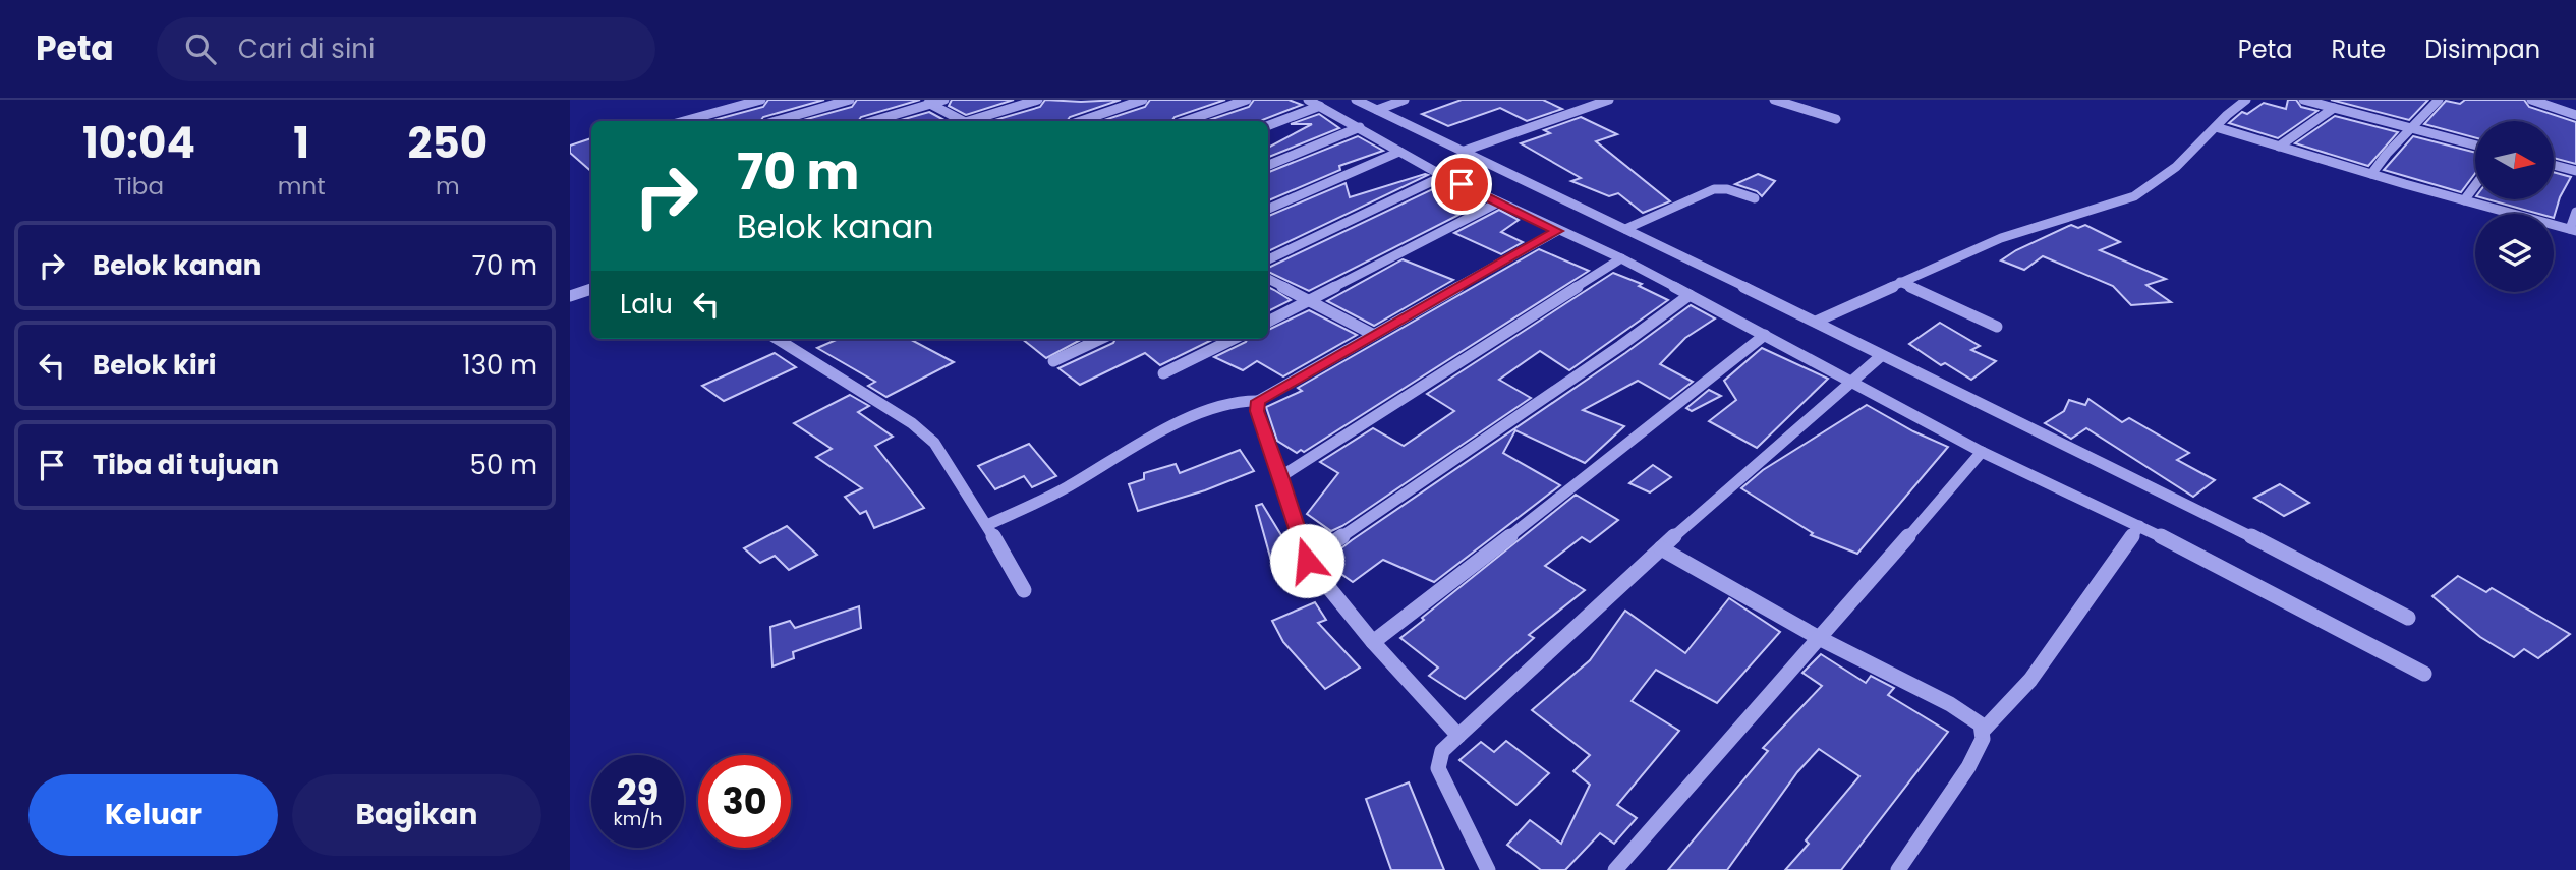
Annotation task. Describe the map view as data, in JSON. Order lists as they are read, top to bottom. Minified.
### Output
{"north":"right","page":{"header":"Peta","search":"Cari di sini","nav":["Peta","Rute","Disimpan"],"eta":["10:04","Tiba","1","mnt","250","m"],"turn":["70 m","Belok kanan"],"list":[{"name":"Belok kanan","value":"70 m"},{"name":"Belok kiri","value":"130 m"},{"name":"Tiba di tujuan","value":"50 m"}],"then":"Lalu","speed":"29 km/h","limit":"30","buttons":["Keluar","Bagikan"]}}
